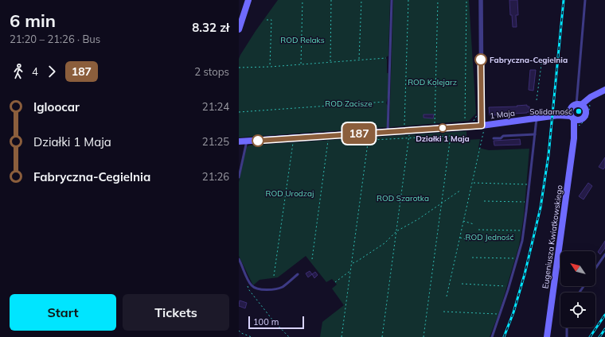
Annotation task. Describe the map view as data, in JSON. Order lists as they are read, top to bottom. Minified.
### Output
{"streets":{"street":["1 Maja","Eugeniusza Kwiatkowskiego"]},"crossings":[["1 Maja","Eugeniusza Kwiatkowskiego"]],"parks":["ROD Relaks","ROD Kolejarz","ROD Zacisze","ROD Urodzaj","ROD Szarotka","ROD Jedność"],"places":["Fabryczna-Cegielnia","Solidarność","Działki 1 Maja"],"lines":["bus line 187"],"scale_bar":"100 m","north":"top left","page":{"heading":["6 min","21:20 – 21:26 · Bus","8.32 zł"],"on_map":"187","legs":["4","187","2 stops"],"list":[{"name":"Igloocar","value":"21:24"},{"name":"Działki 1 Maja","value":"21:25"},{"name":"Fabryczna-Cegielnia","value":"21:26"}],"buttons":["Start","Tickets"],"scale":"100 m"}}
